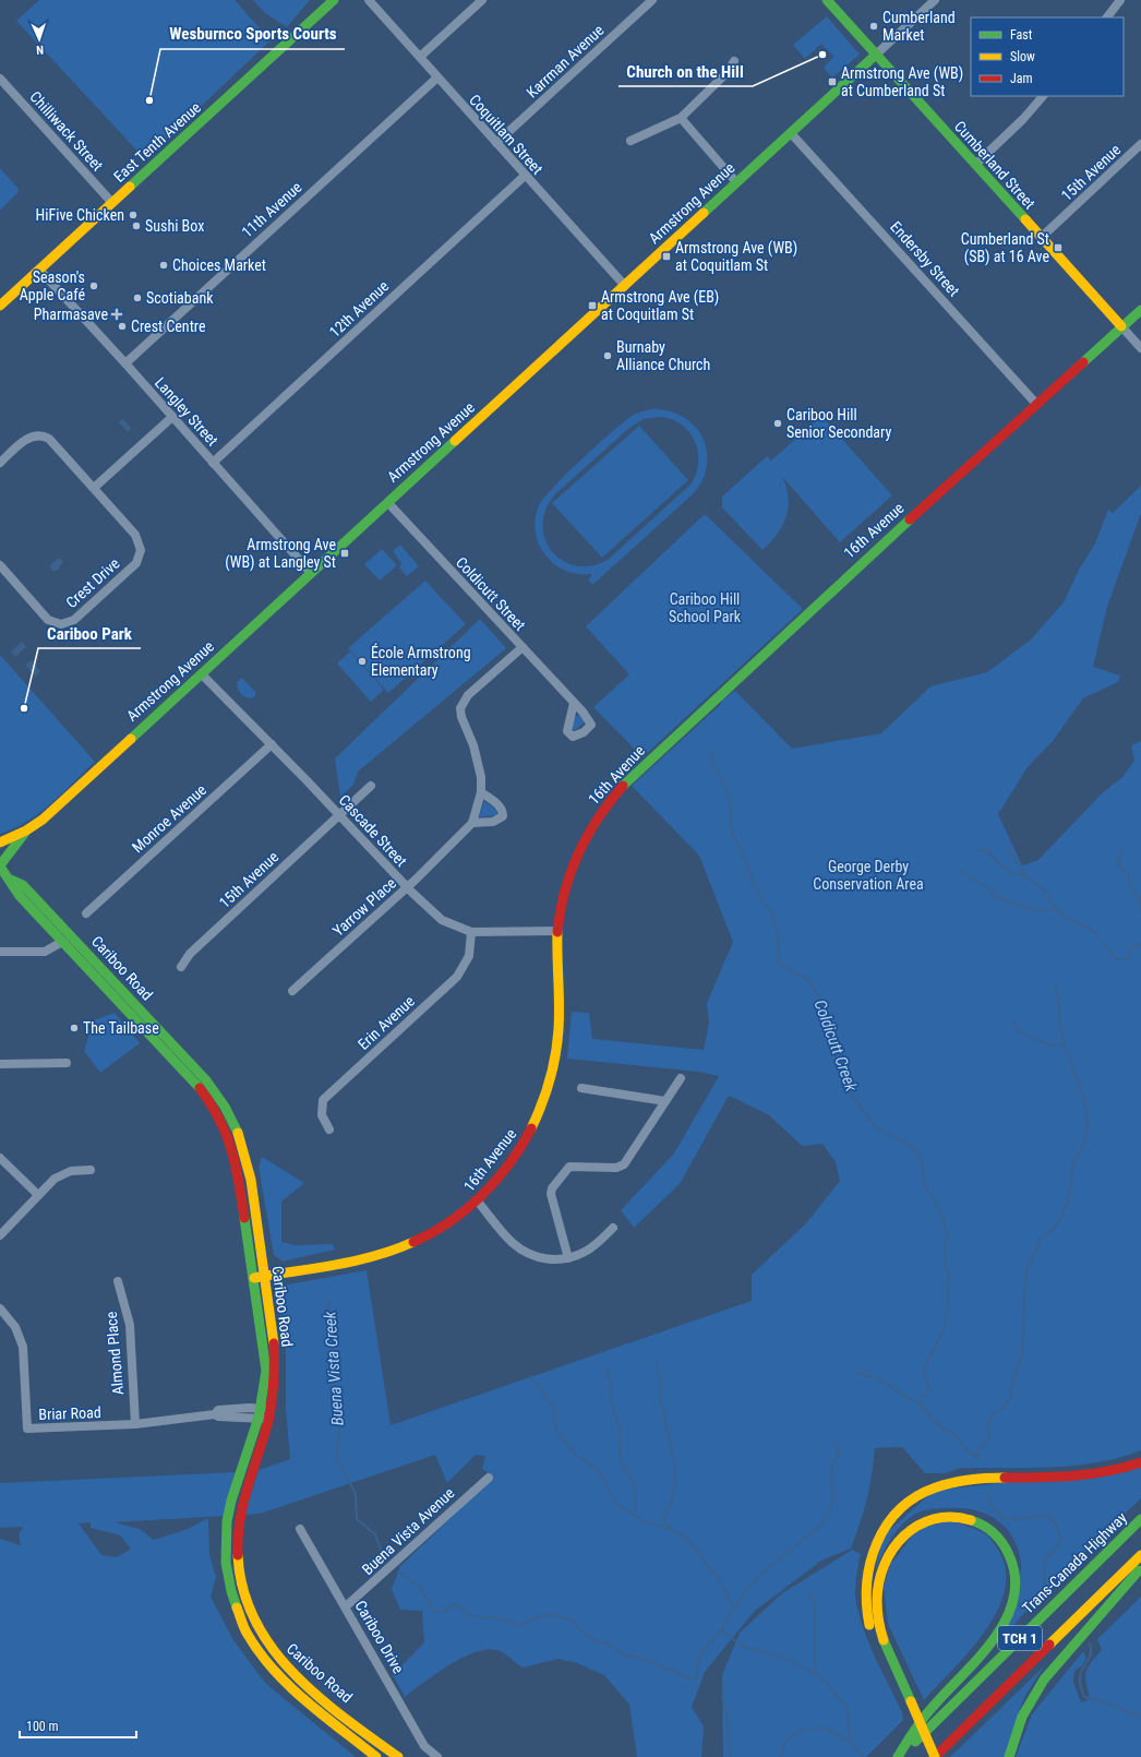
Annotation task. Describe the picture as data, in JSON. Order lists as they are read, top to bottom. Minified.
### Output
{"streets":{"main road":["East Tenth Avenue","Cumberland Street","Armstrong Avenue","16th Avenue","Cariboo Road","Trans-Canada Highway","TCH 1"],"street":["Karrman Avenue","Chilliwack Street","Coquitlam Street","15th Avenue","11th Avenue","Endersby Street","12th Avenue","Langley Street","Crest Drive","Coldicutt Street","Monroe Avenue","Cascade Street","Yarrow Place","Erin Avenue","Almond Place","Briar Road","Buena Vista Avenue","Cariboo Drive"]},"crossings":[["Karrman Avenue","Coquitlam Street"],["Chilliwack Street","East Tenth Avenue"],["Coquitlam Street","Armstrong Avenue"],["Coquitlam Street","11th Avenue"],["Coquitlam Street","12th Avenue"],["East Tenth Avenue","Langley Street"],["Cumberland Street","15th Avenue"],["Cumberland Street","Armstrong Avenue"],["Cumberland Street","16th Avenue"],["15th Avenue","Cascade Street"],["Armstrong Avenue","Endersby Street"],["Armstrong Avenue","Langley Street"],["Armstrong Avenue","Coldicutt Street"],["Armstrong Avenue","Cascade Street"],["11th Avenue","Langley Street"],["Endersby Street","16th Avenue"],["12th Avenue","Langley Street"],["16th Avenue","Cascade Street"],["16th Avenue","Cariboo Road"],["Coldicutt Street","Yarrow Place"],["Monroe Avenue","Cascade Street"],["Cascade Street","Yarrow Place"],["Cascade Street","Erin Avenue"],["Cariboo Road","Briar Road"],["Almond Place","Briar Road"],["Buena Vista Avenue","Cariboo Drive"]],"water":["Coldicutt Creek","Buena Vista Creek"],"parks":["Cariboo Hill School Park","George Derby Conservation Area"],"places":{"other":["Cumberland Market","Church on the Hill","Wesburnco Sports Courts","HiFive Chicken","Sushi Box","Choices Market","Season's Apple Café","Scotiabank","Crest Centre","Burnaby Alliance Church","Cariboo Hill Senior Secondary","École Armstrong Elementary","Cariboo Park","The Tailbase"],"transit":["Armstrong Ave (WB) at Cumberland St","Cumberland St (SB) at 16 Ave","Armstrong Ave (WB) at Coquitlam St","Armstrong Ave (EB) at Coquitlam St","Armstrong Ave (WB) at Langley St"],"health":["Pharmasave"]},"legend":["Fast","Slow","Jam"],"scale_bar":"100 m","north":"bottom"}
